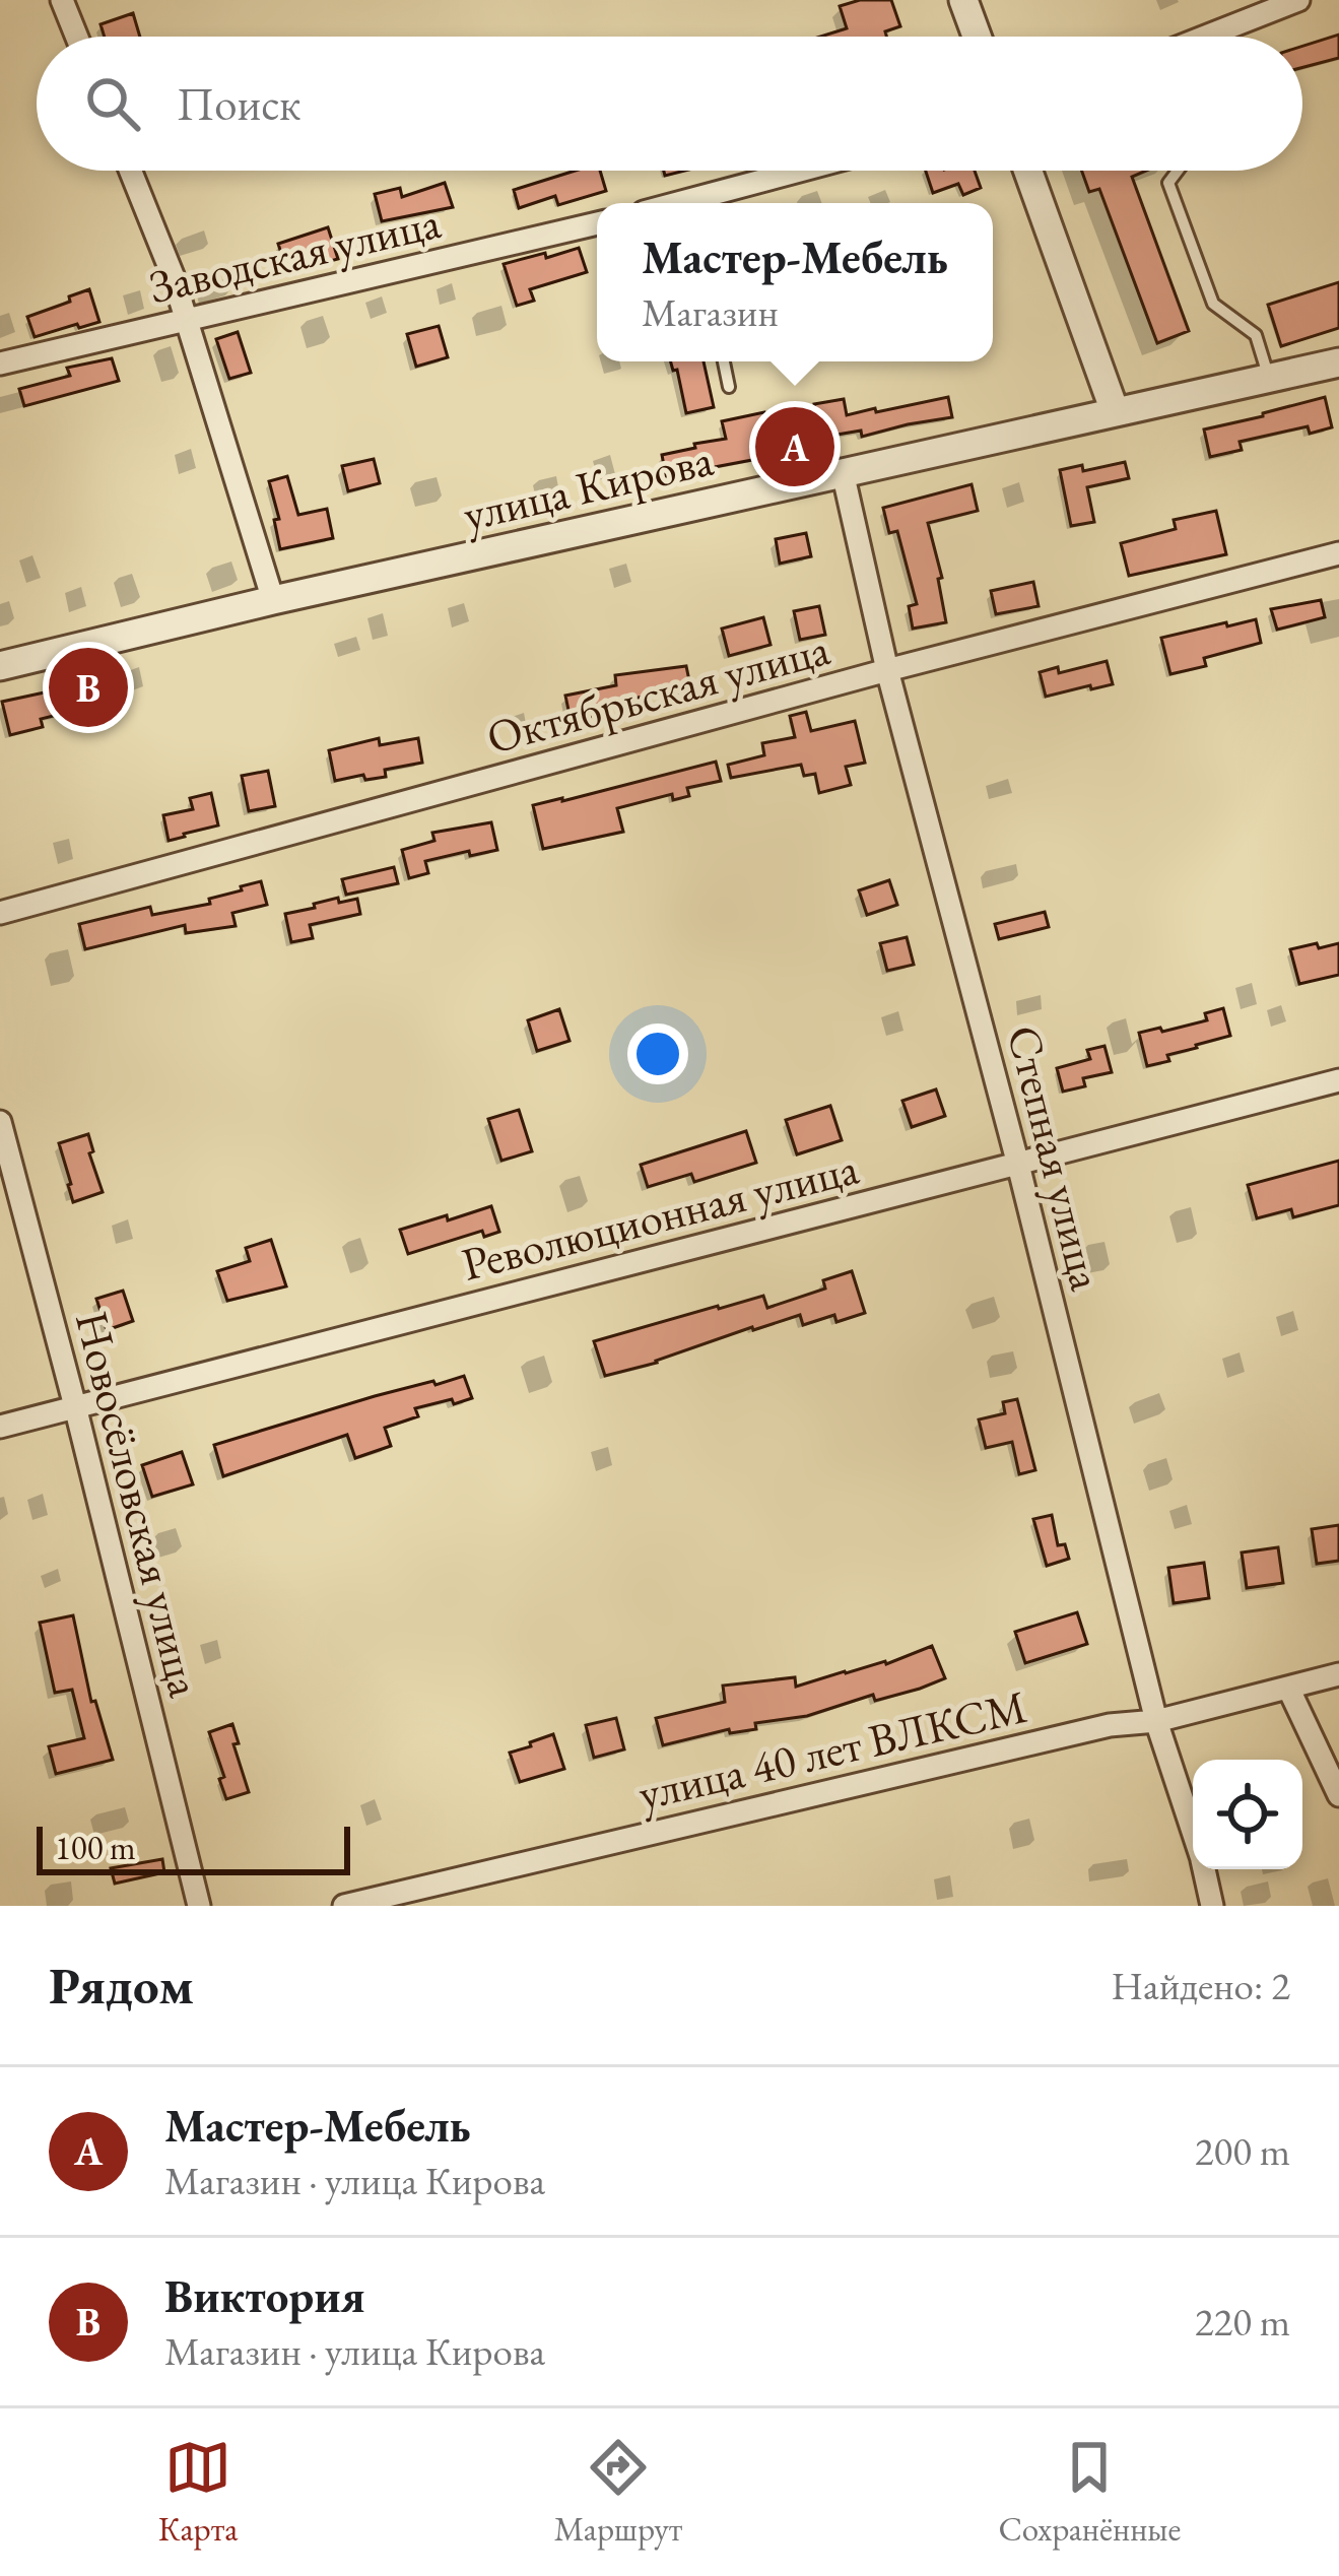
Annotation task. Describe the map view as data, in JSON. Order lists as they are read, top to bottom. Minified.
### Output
{"streets":{"street":["Заводская улица","улица Кирова","Октябрьская улица","Степная улица","Революционная улица","Новосёловская улица","улица 40 лет ВЛКСМ"]},"crossings":[["улица Кирова","Степная улица"],["Октябрьская улица","Степная улица"],["Степная улица","Революционная улица"],["Степная улица","улица 40 лет ВЛКСМ"],["Революционная улица","Новосёловская улица"]],"scale_bar":"100 m","page":{"search":"Поиск","popup":["Мастер-Мебель","Магазин"],"pins":["A","B"],"scale":"100 m","heading":["Рядом","Найдено: 2"],"list":[{"mark":"A","name":"Мастер-Мебель","note":"Магазин · улица Кирова","value":"200 m"},{"mark":"B","name":"Виктория","note":"Магазин · улица Кирова","value":"220 m"}],"nav":["Карта","Маршрут","Сохранённые"]}}
